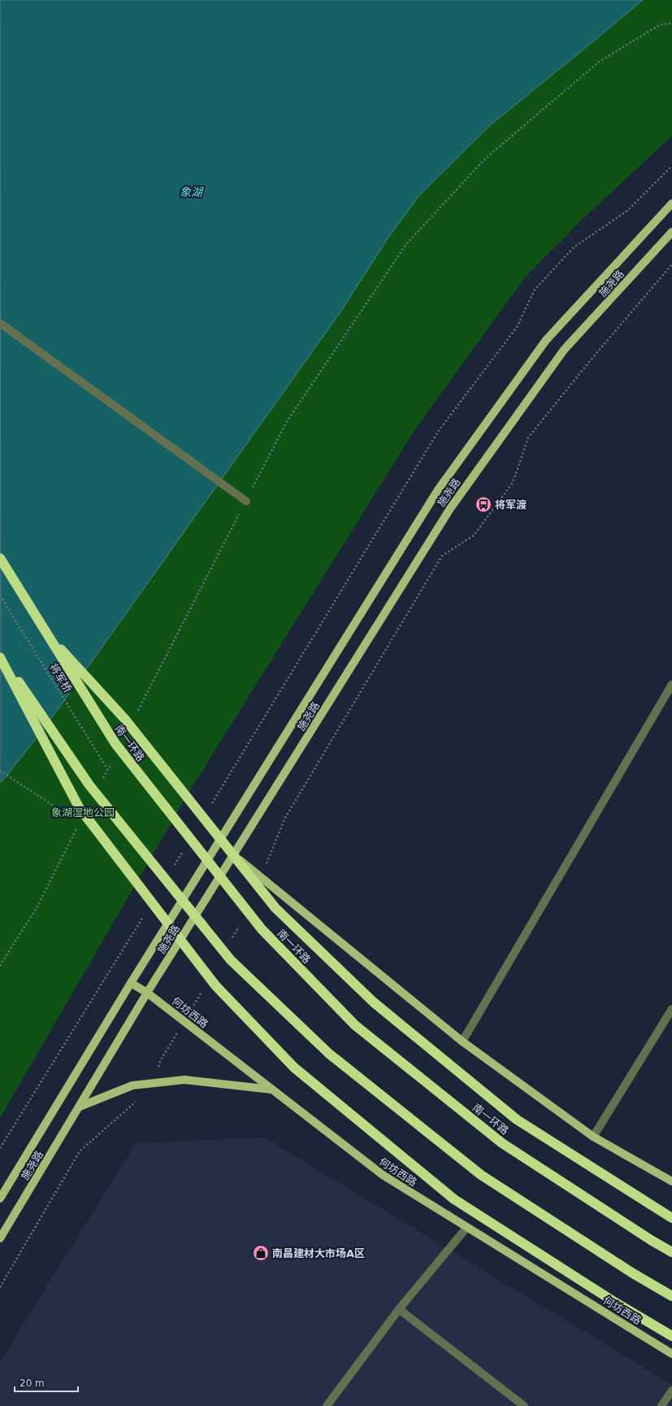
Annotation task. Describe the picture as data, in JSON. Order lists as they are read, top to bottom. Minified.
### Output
{"streets":{"highway":["南一环路"],"main road":["施尧路","何坊西路"],"path":["将军桥"]},"crossings":[["施尧路","何坊西路"]],"water":["象湖"],"parks":["象湖湿地公园"],"places":{"bus stop":["将军渡"],"shop":["南昌建材大市场A区"]},"scale_bar":"20 m"}
